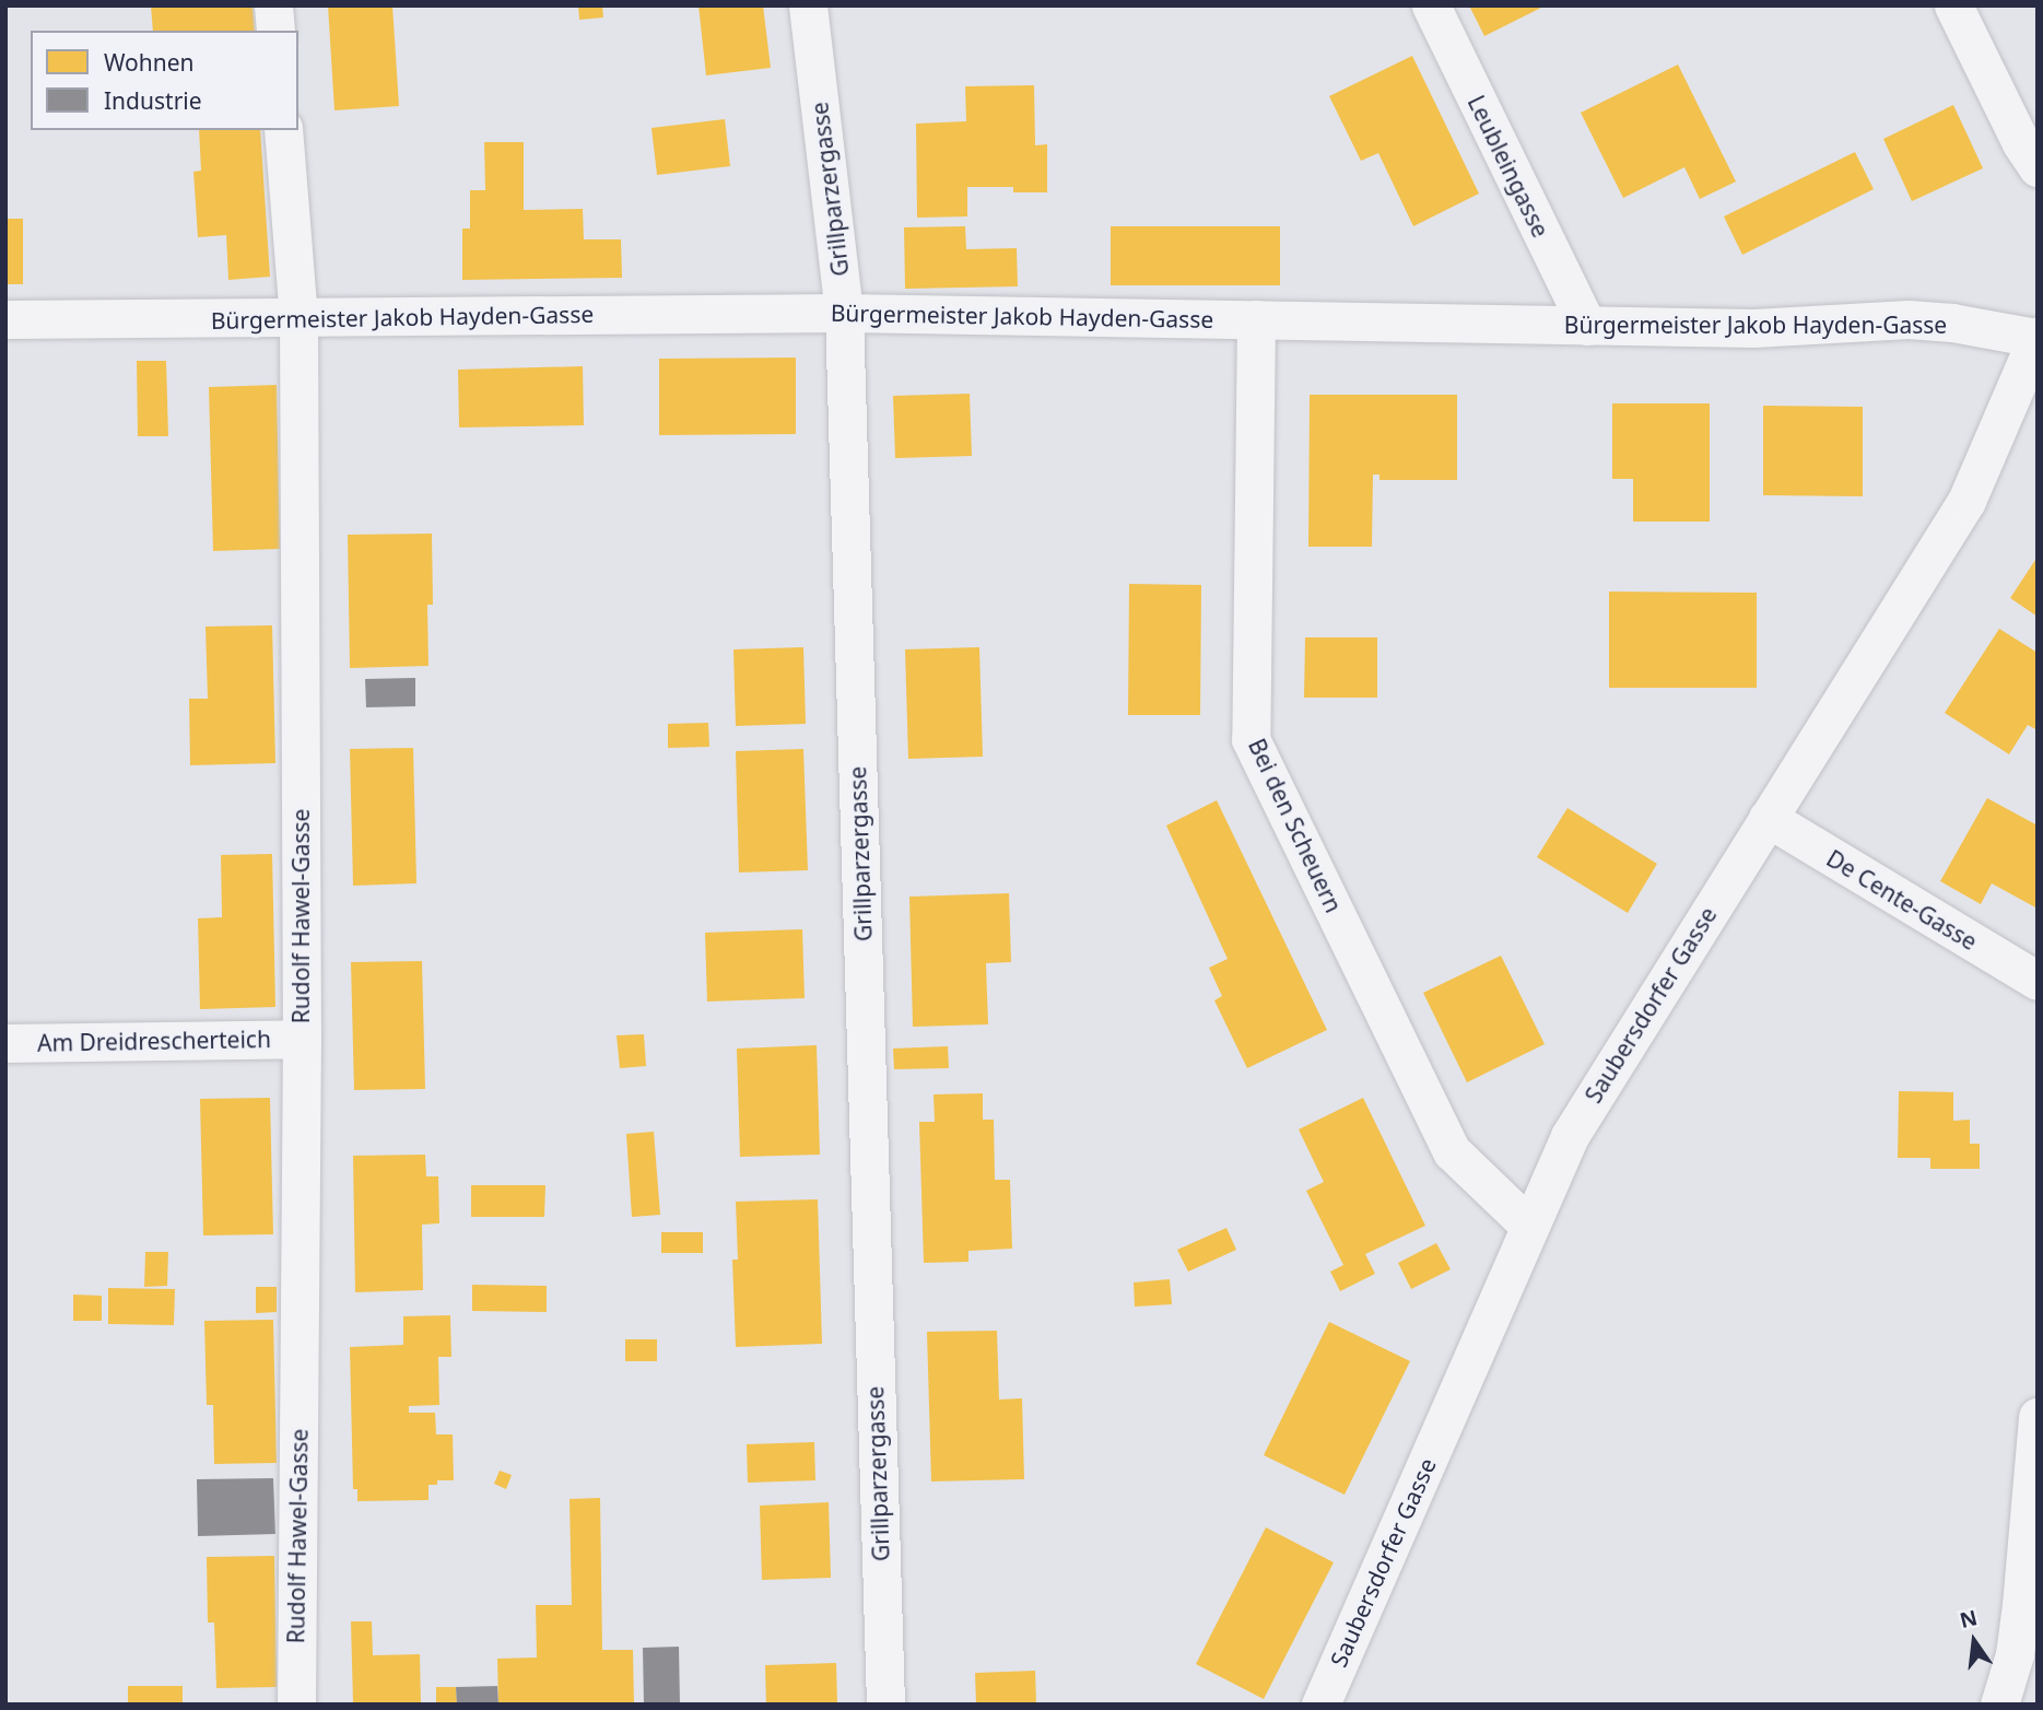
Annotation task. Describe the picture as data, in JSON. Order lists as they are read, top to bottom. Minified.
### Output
{"streets":{"street":["Leubleingasse","Grillparzergasse","Bürgermeister Jakob Hayden-Gasse","Bei den Scheuern","De Cente-Gasse","Rudolf Hawel-Gasse","Saubersdorfer Gasse","Am Dreidrescherteich"]},"crossings":[["Leubleingasse","Bürgermeister Jakob Hayden-Gasse"],["Grillparzergasse","Bürgermeister Jakob Hayden-Gasse"],["Bürgermeister Jakob Hayden-Gasse","Bei den Scheuern"],["Bürgermeister Jakob Hayden-Gasse","Rudolf Hawel-Gasse"],["Bürgermeister Jakob Hayden-Gasse","Saubersdorfer Gasse"],["Bei den Scheuern","Saubersdorfer Gasse"],["De Cente-Gasse","Saubersdorfer Gasse"],["Rudolf Hawel-Gasse","Am Dreidrescherteich"]],"legend":["Wohnen","Industrie"],"north":"top"}
